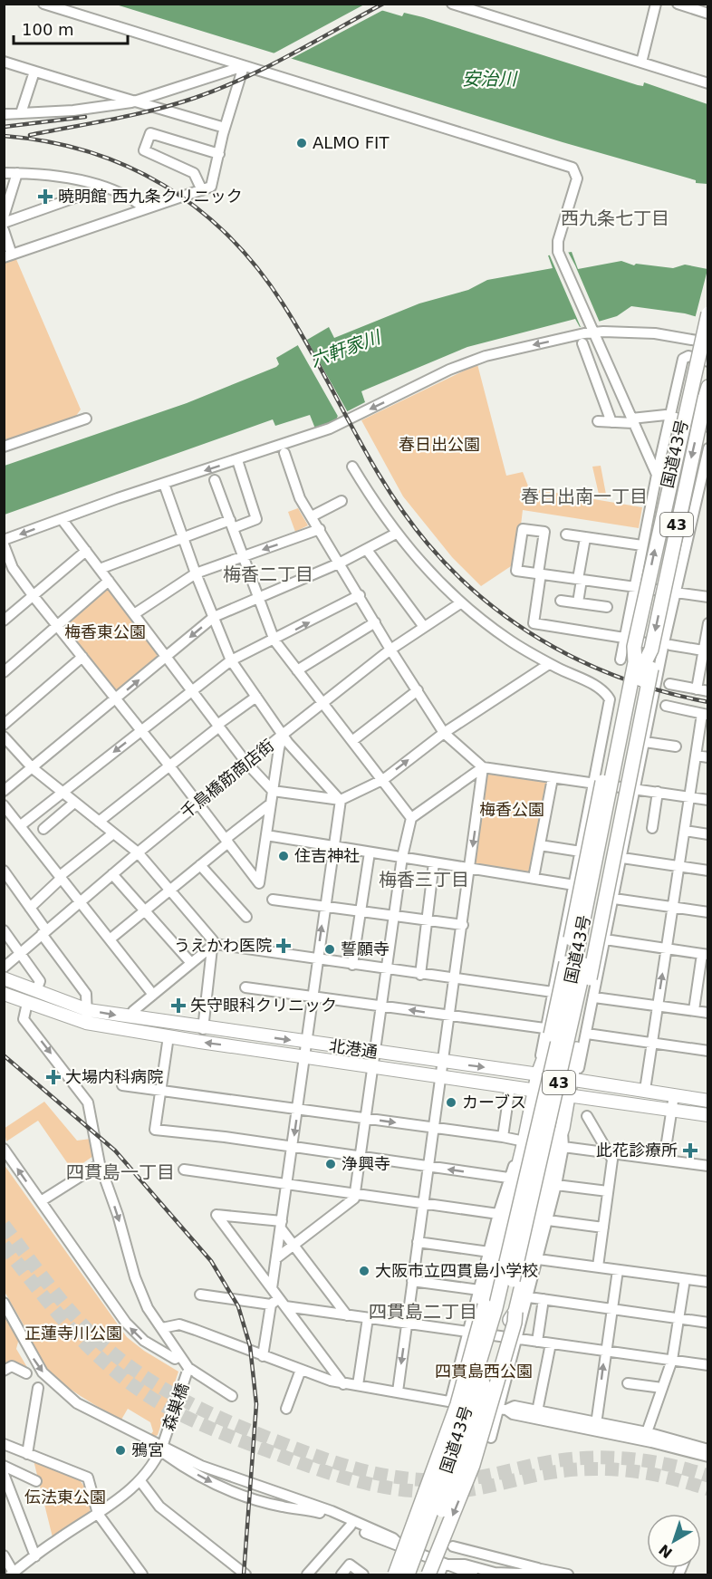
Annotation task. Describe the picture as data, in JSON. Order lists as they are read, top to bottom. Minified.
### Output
{"streets":{"highway":["国道43号","43"],"main road":["北港通"],"street":["千鳥橋筋商店街","森巣橋"]},"crossings":[["国道43号","43"],["43","北港通"]],"districts":["西九条七丁目","春日出南一丁目","梅香二丁目","梅香三丁目","四貫島一丁目","四貫島二丁目"],"water":["安治川","六軒家川"],"parks":["春日出公園","梅香東公園","梅香公園","正蓮寺川公園","四貫島西公園","伝法東公園"],"places":{"other":["ALMO FIT","住吉神社","誓願寺","カーブス","浄興寺","大阪市立四貫島小学校","鴉宮"],"health":["暁明館 西九条クリニック","うえかわ医院","矢守眼科クリニック","大場内科病院","此花診療所"]},"scale_bar":"100 m","north":"bottom left"}
